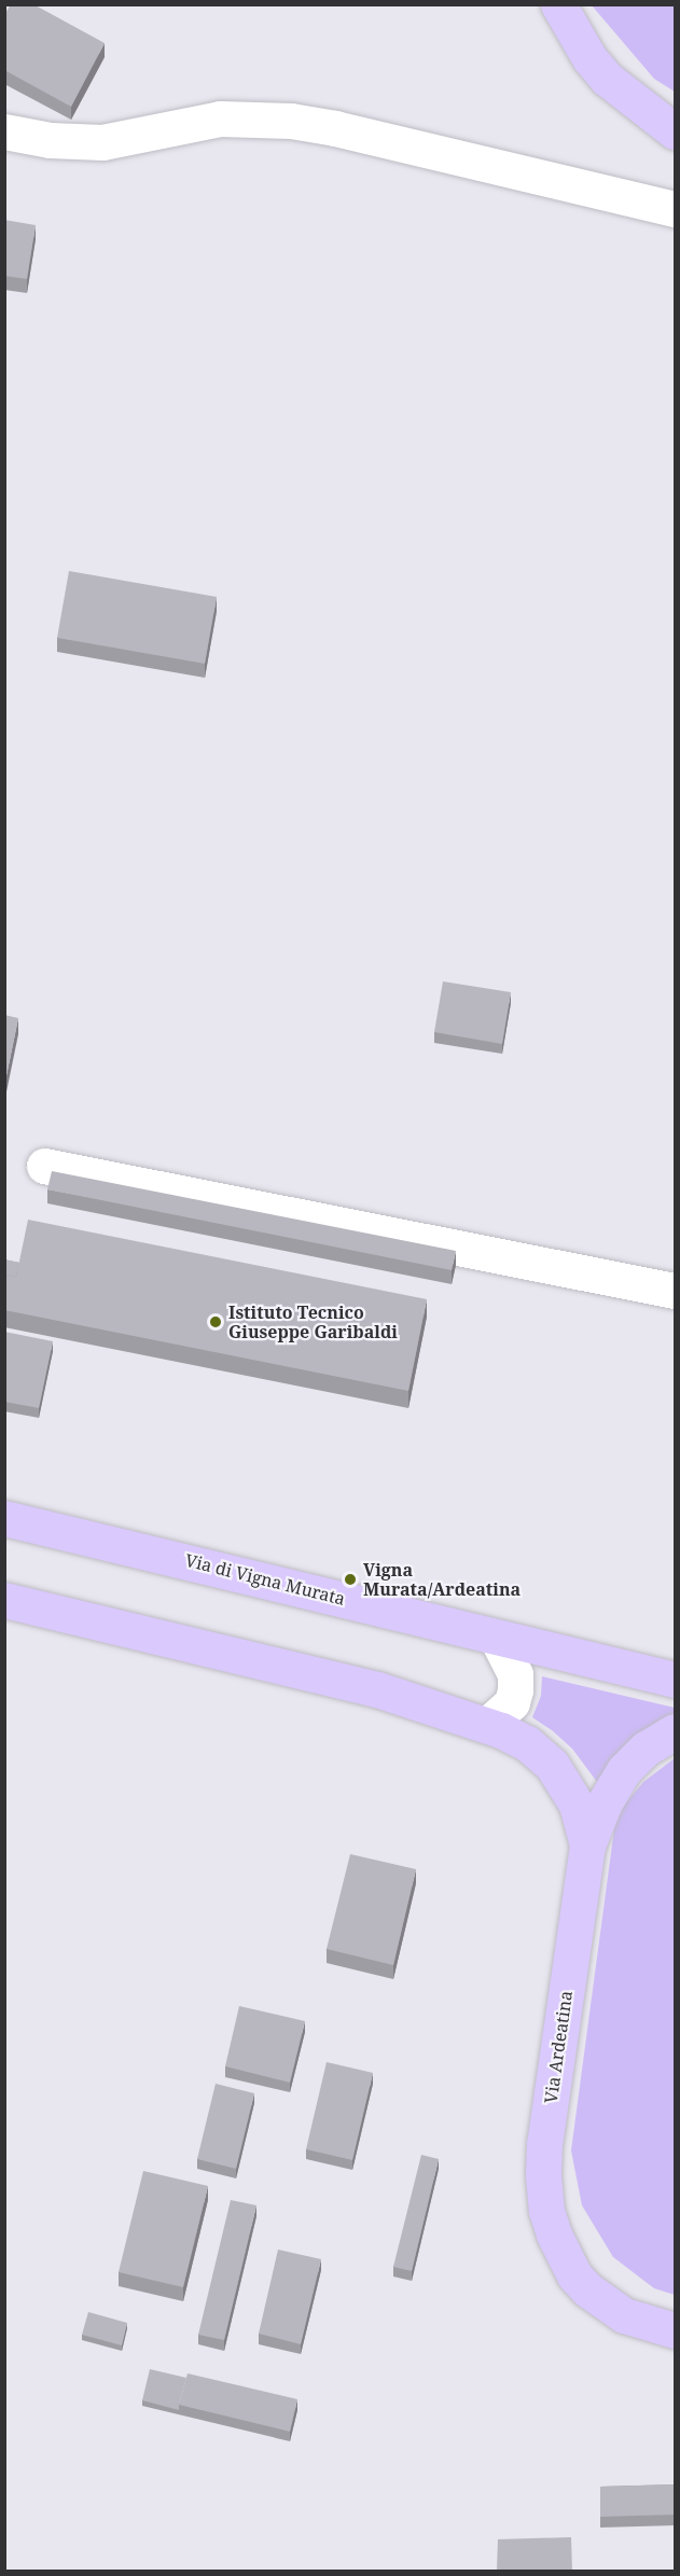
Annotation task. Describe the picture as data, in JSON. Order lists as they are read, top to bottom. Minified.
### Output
{"streets":{"main road":["Via di Vigna Murata","Via Ardeatina"]},"places":["Istituto Tecnico Giuseppe Garibaldi","Vigna Murata/Ardeatina"]}
